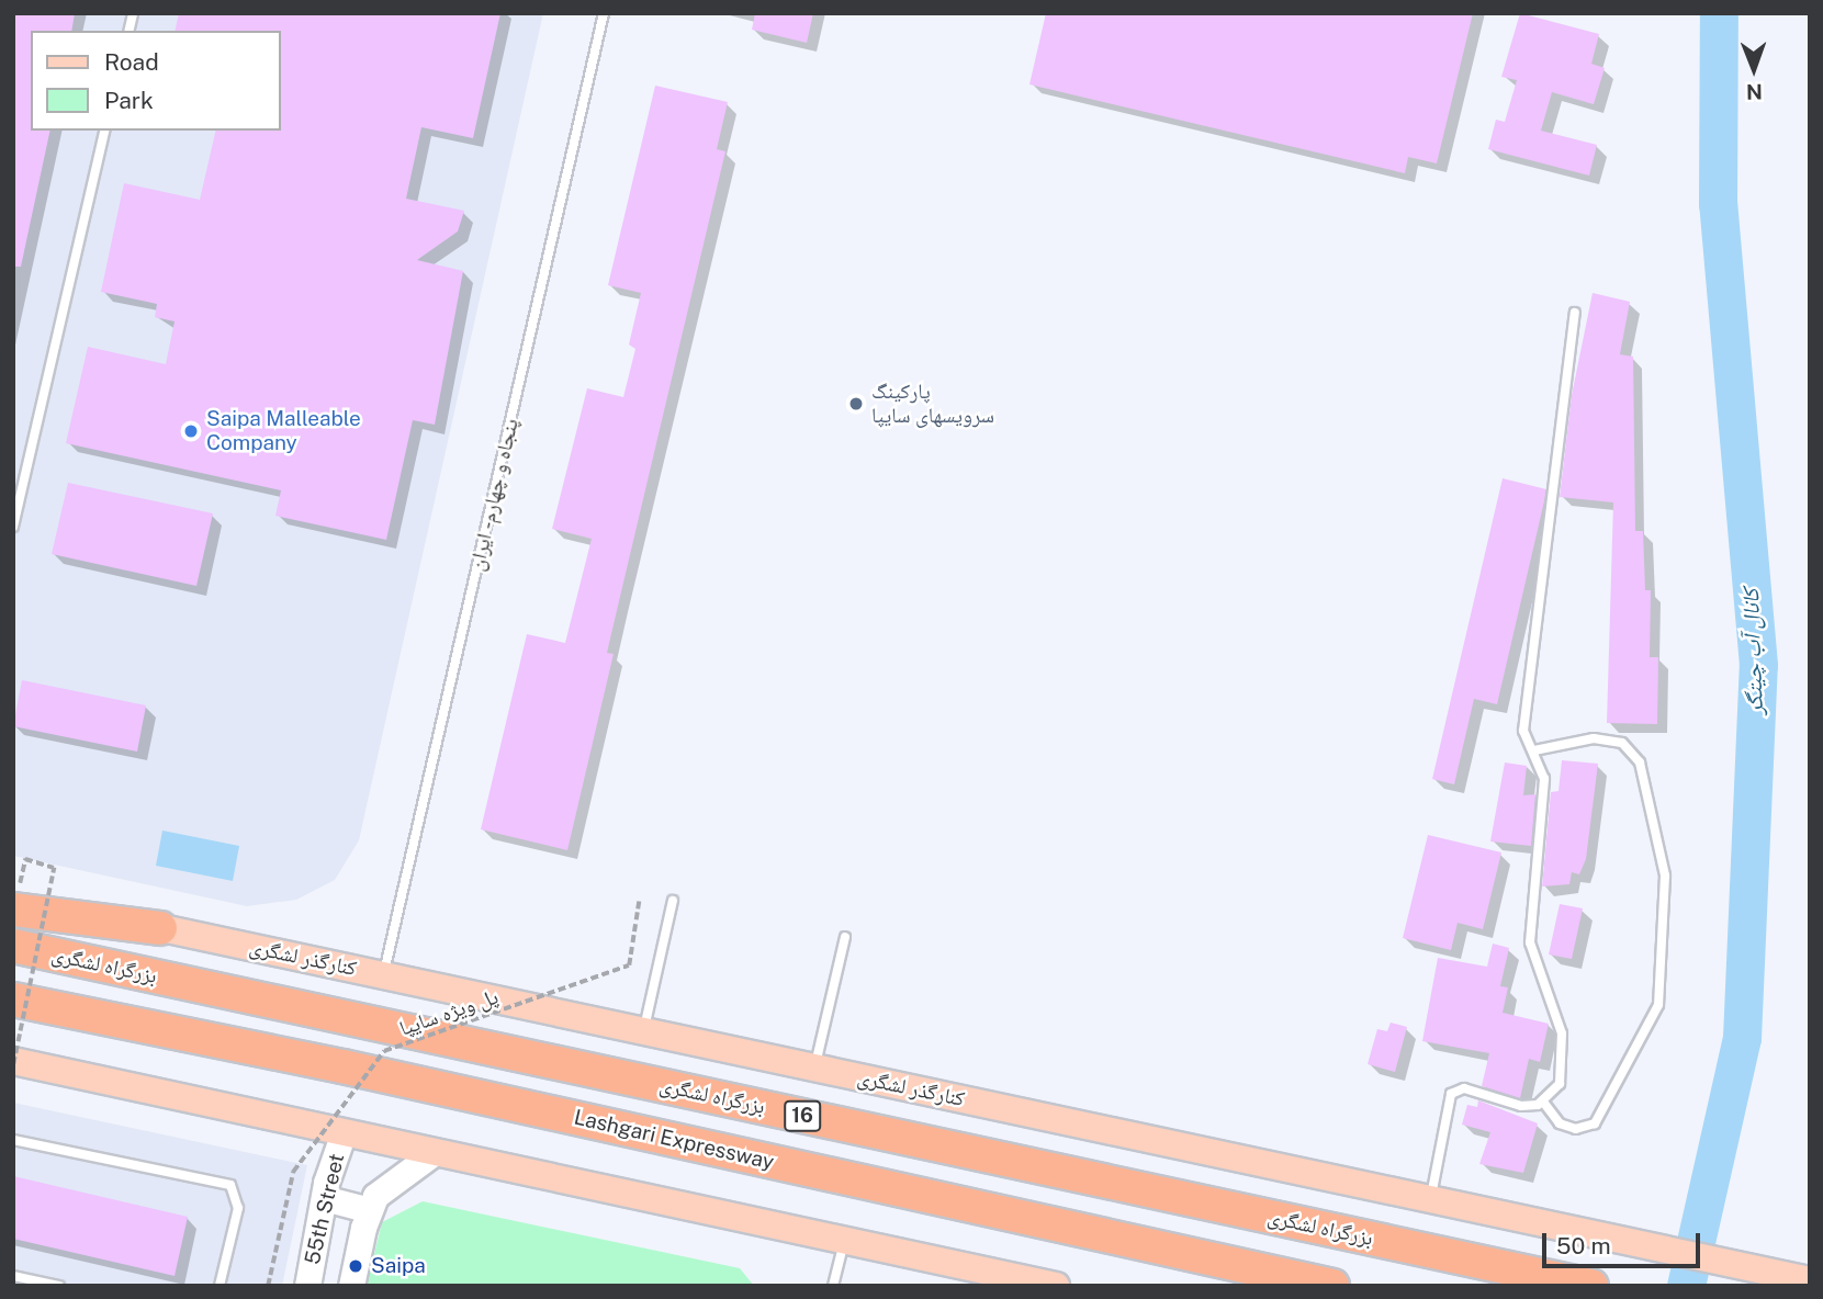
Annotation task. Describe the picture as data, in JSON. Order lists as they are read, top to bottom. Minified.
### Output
{"streets":{"highway":["بزرگراه لشگری","16","Lashgari Expressway"],"main road":["کنارگذر لشگری","55th Street"],"lane":["پنجاه و چهارم - ایران"],"path":["پل ویژه سایپا"]},"crossings":[["پنجاه و چهارم - ایران","کنارگذر لشگری"]],"water":["کانال آب چیتگر"],"places":["پارکینگ سرویسهای سایپا","Saipa Malleable Company","Saipa"],"legend":["Road","Park"],"scale_bar":"50 m","north":"bottom"}
